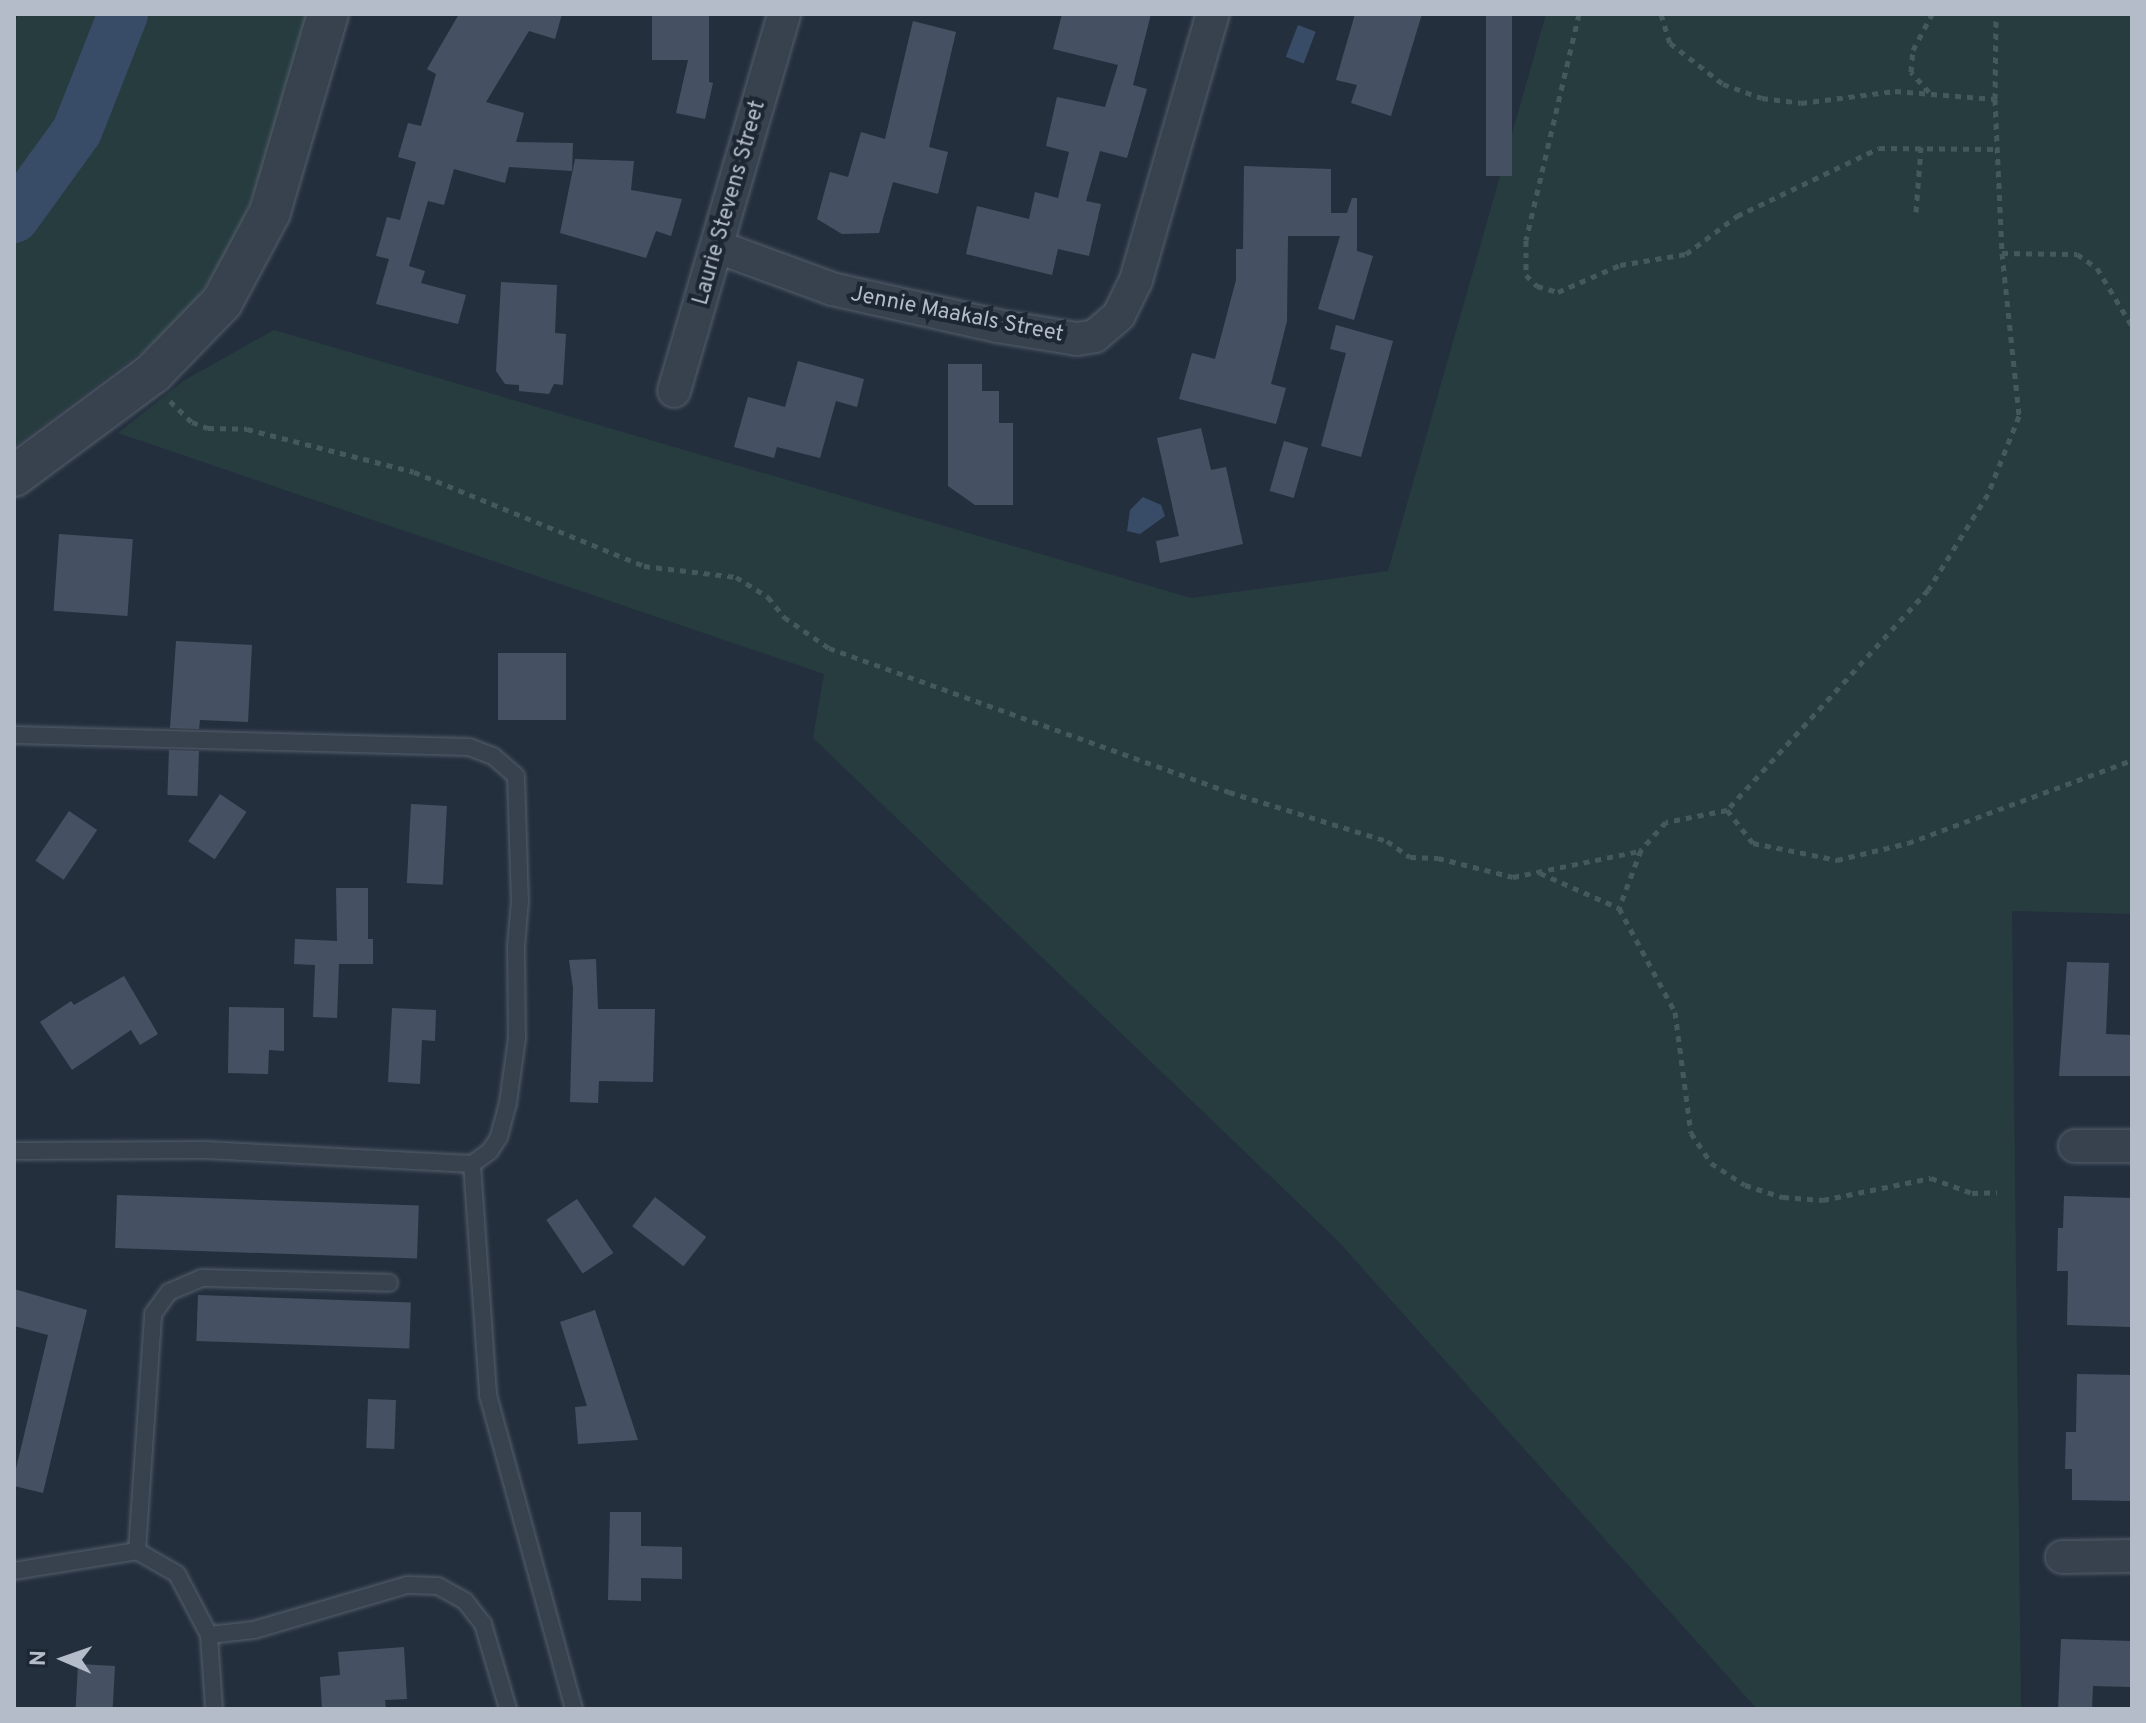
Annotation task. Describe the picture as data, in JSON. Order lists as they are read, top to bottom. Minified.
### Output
{"streets":{"street":["Laurie Stevens Street","Jennie Maakals Street"]},"crossings":[["Laurie Stevens Street","Jennie Maakals Street"]],"north":"left"}
